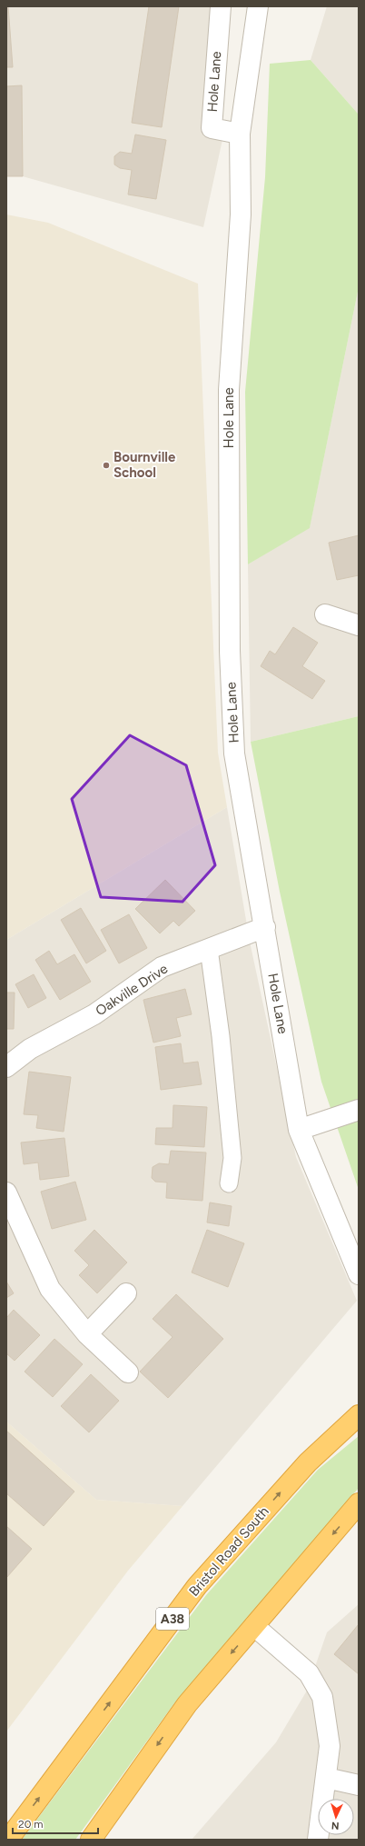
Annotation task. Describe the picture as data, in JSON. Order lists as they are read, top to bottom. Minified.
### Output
{"streets":{"highway":["Bristol Road South","A38"],"street":["Hole Lane","Oakville Drive"]},"crossings":[["Hole Lane","Oakville Drive"]],"places":["Bournville School"],"scale_bar":"20 m","north":"bottom"}
